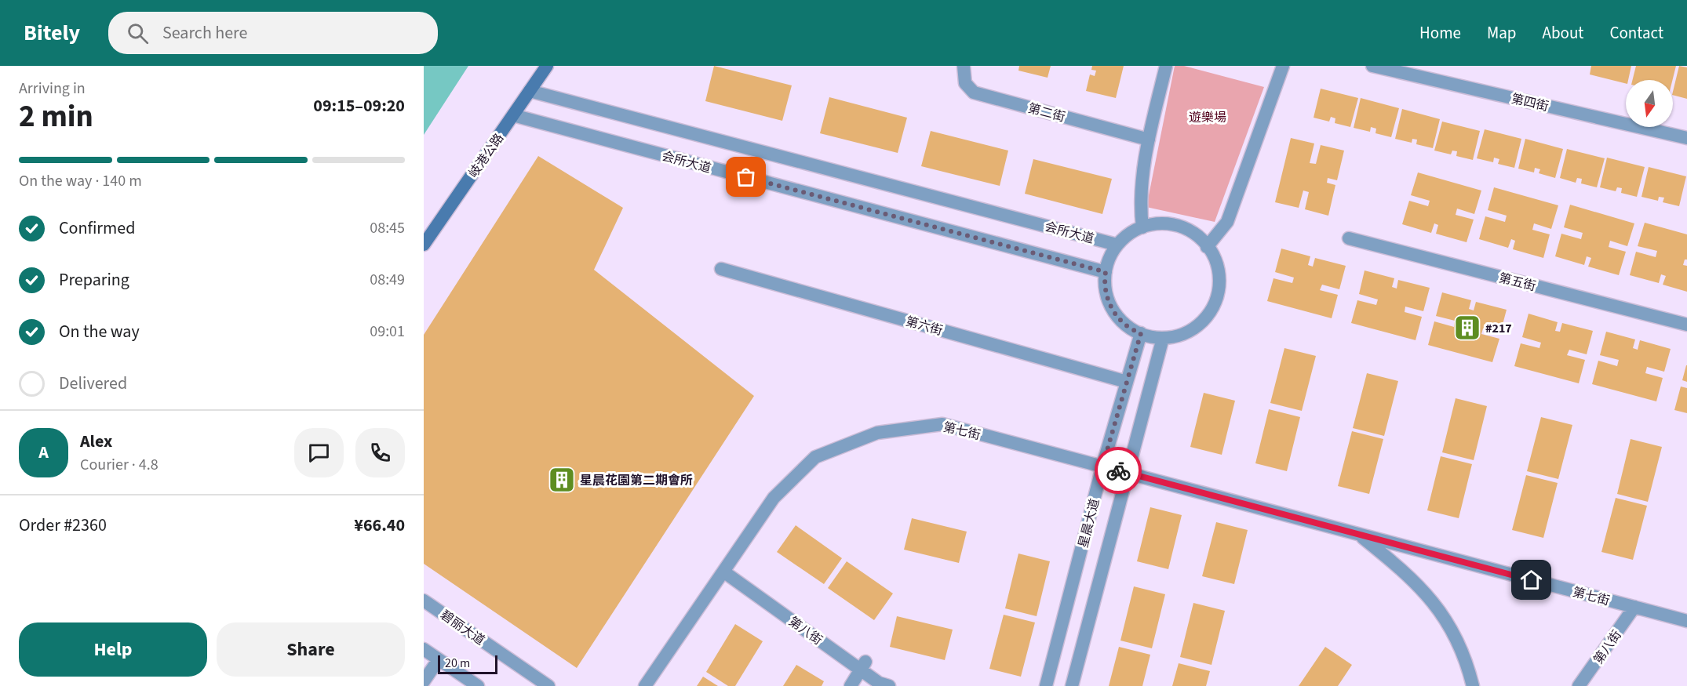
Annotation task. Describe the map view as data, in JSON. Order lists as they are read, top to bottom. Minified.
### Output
{"streets":{"main road":["岐港公路"],"street":["第四街","第二街","会所大道","第五街","第六街","第七街","星晨大道","碧丽大道","第八街"]},"crossings":[["岐港公路","会所大道"],["会所大道","星晨大道"],["第六街","星晨大道"],["第七街","星晨大道"],["第七街","第八街"]],"parks":["遊樂場"],"places":{"building":["#217","星晨花園第二期會所"]},"scale_bar":"20 m","north":"bottom","page":{"header":"Bitely","search":"Search here","nav":["Home","Map","About","Contact"],"heading":["2 min","Arriving in","09:15–09:20"],"panel":["Alex","Courier · 4.8","Order #2360","¥66.40"],"bar":"On the way · 140 m","list":[["Confirmed","08:45"],["Preparing","08:49"],["On the way","09:01"],"Delivered"],"round":"A","buttons":["Help","Share"],"scale":"20 m"}}
